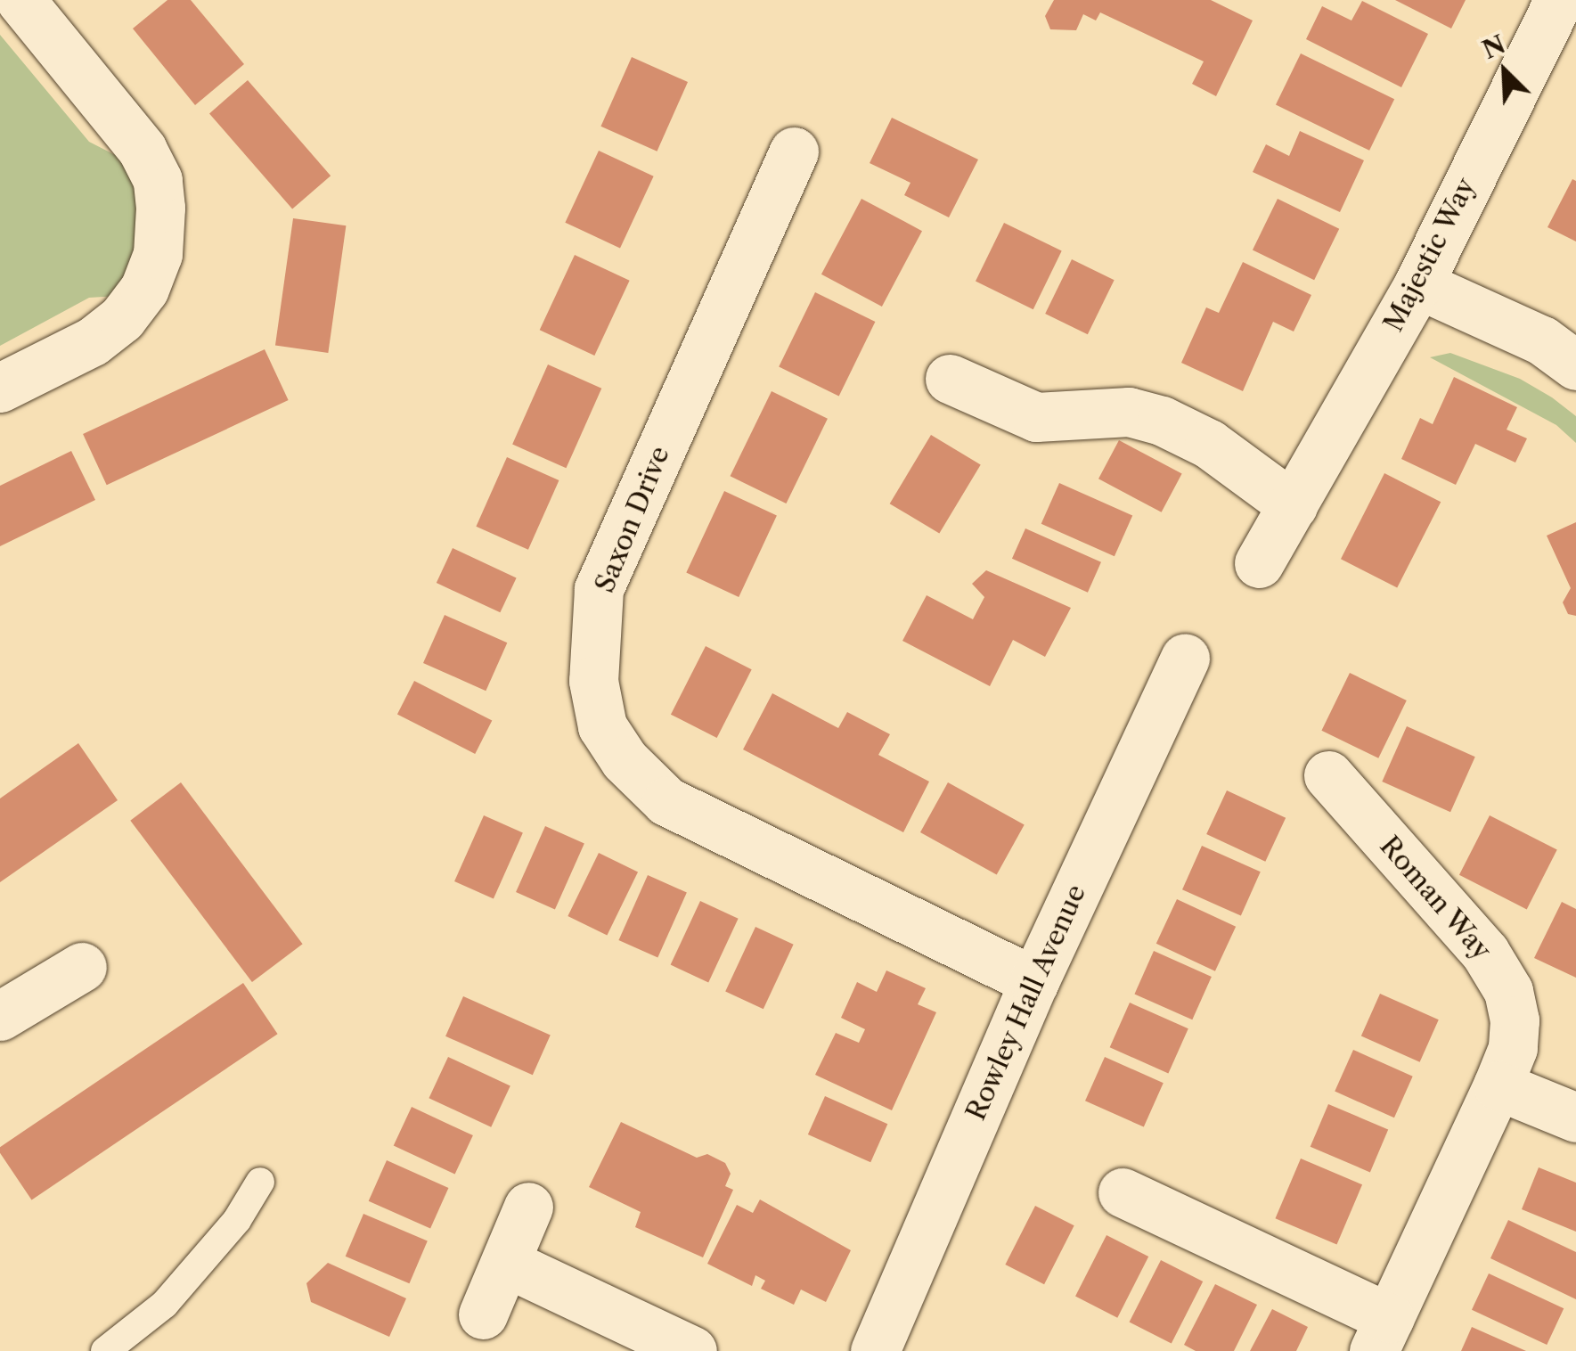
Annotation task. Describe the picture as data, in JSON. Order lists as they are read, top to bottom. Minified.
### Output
{"streets":{"street":["Majestic Way","Saxon Drive","Roman Way","Rowley Hall Avenue"]},"crossings":[["Saxon Drive","Rowley Hall Avenue"]],"north":"top left"}
